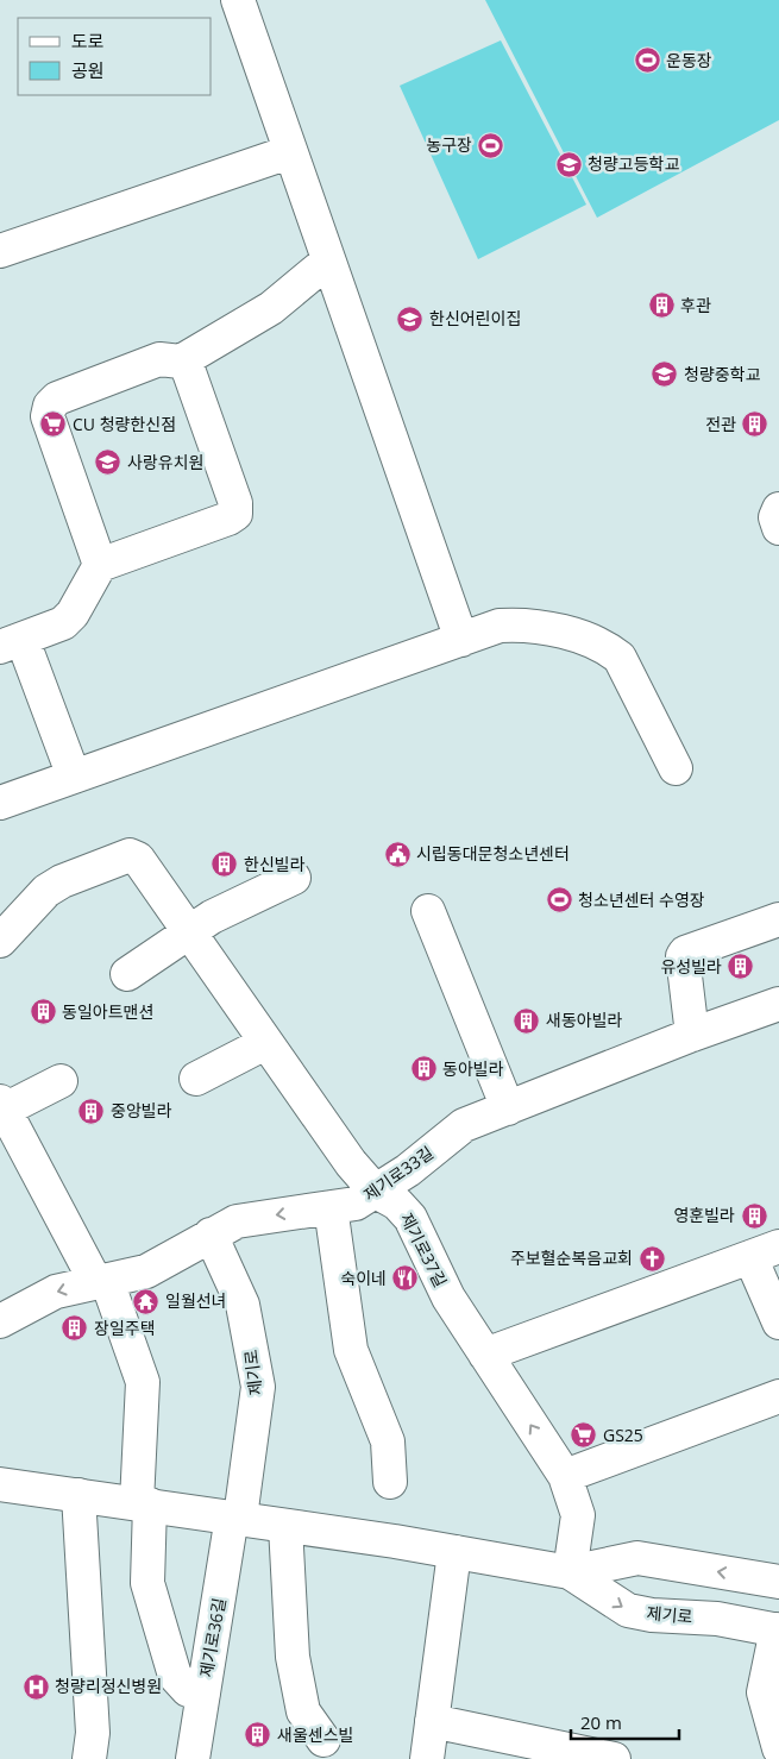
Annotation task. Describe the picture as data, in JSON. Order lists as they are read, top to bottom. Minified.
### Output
{"streets":{"street":["제기로33길","제기로37길","제기로","제기로36길"]},"crossings":[["제기로33길","제기로37길"],["제기로33길","제기로"],["제기로37길","제기로"],["제기로","제기로36길"]],"places":{"sports":["운동장","농구장","청소년센터 수영장"],"school or university":["청량고등학교","한신어린이집","청량중학교","사랑유치원"],"building":["후관","전관","한신빌라","유성빌라","동일아트맨션","새동아빌라","동아빌라","중앙빌라","영훈빌라","장일주택","새울센스빌"],"supermarket":["CU 청량한신점","GS25"],"public building":["시립동대문청소년센터"],"church":["주보혈순복음교회"],"restaurant":["숙이네"],"temple":["일월선녀"],"hospital":["청량리정신병원"]},"legend":["도로","공원"],"scale_bar":"20 m"}
